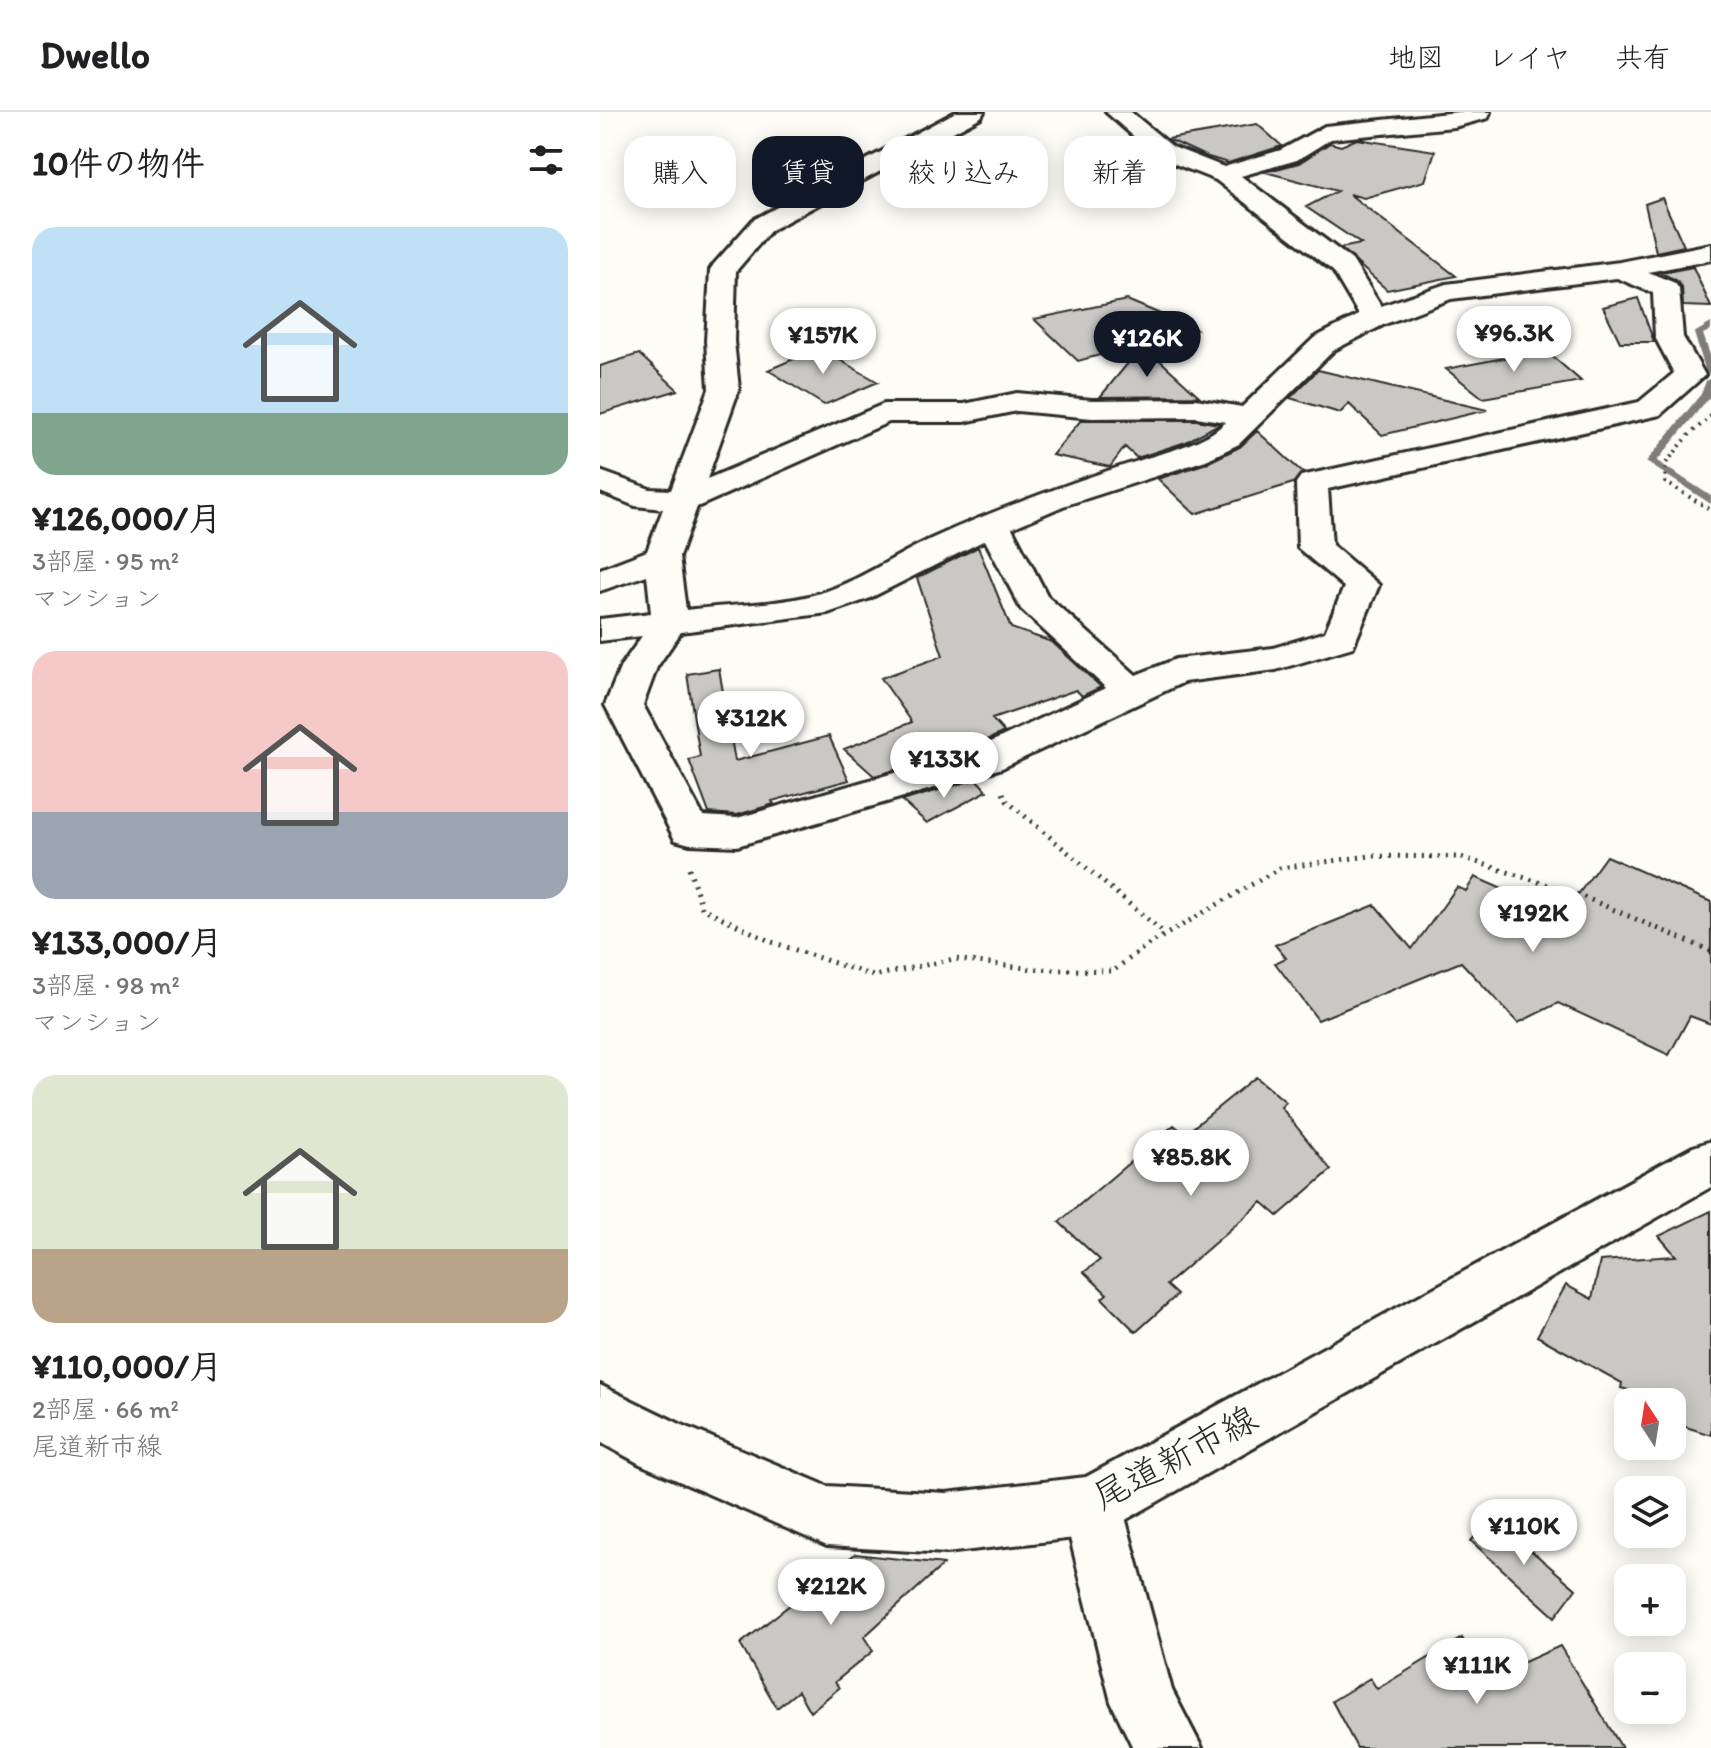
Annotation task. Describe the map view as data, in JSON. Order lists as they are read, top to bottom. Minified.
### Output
{"streets":{"street":["尾道新市線"]},"north":"top","page":{"header":"Dwello","nav":["地図","レイヤ","共有"],"heading":"10件の物件","chip":["購入","賃貸","絞り込み","新着"],"list":[{"name":"¥126,000/月","note":"3部屋 · 95 m² · マンション"},{"name":"¥133,000/月","note":"3部屋 · 98 m² · マンション"},{"name":"¥110,000/月","note":"2部屋 · 66 m² · 尾道新市線"}],"price":["¥96.3K","¥157K","¥126K","¥312K","¥133K","¥192K","¥85.8K","¥110K","¥212K","¥111K"],"map_buttons":["+","−"]}}
